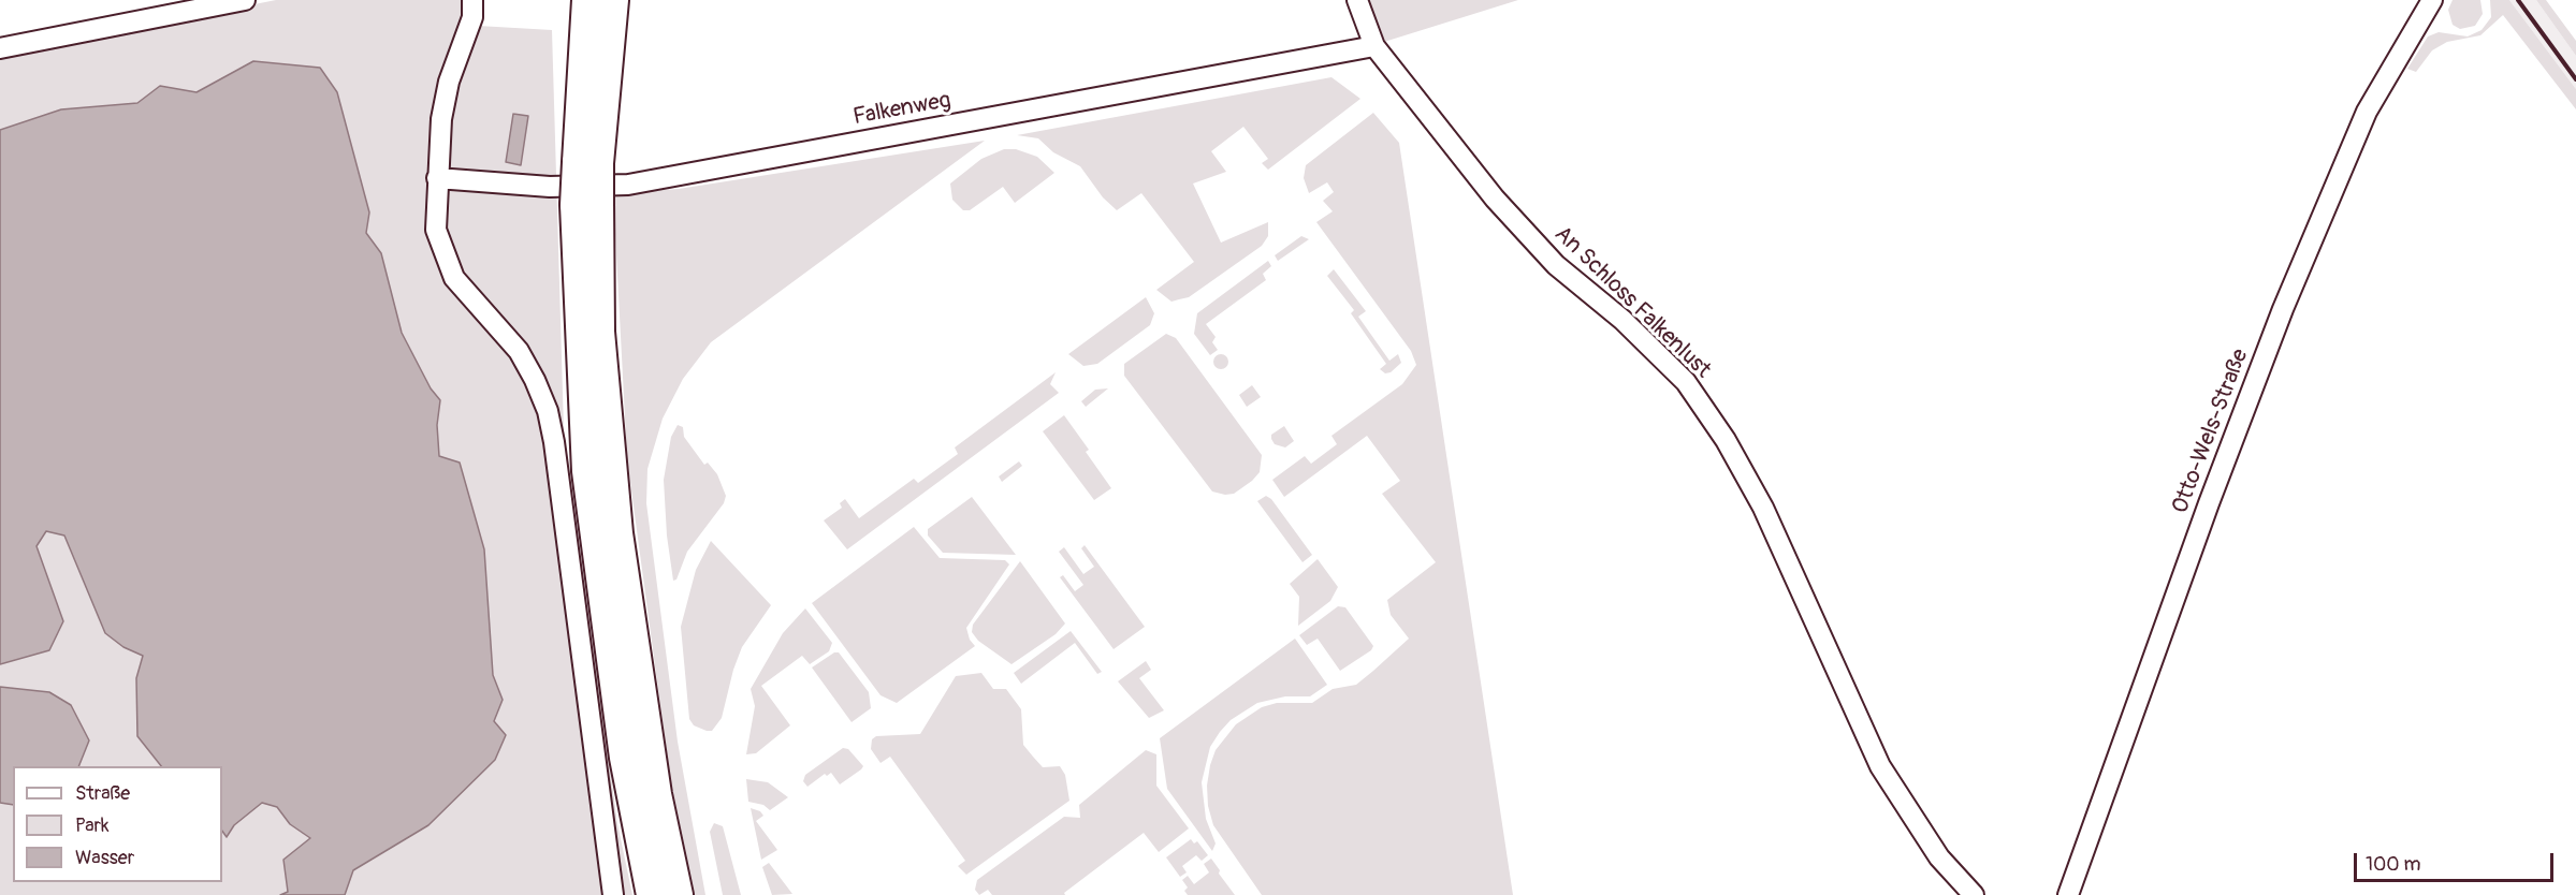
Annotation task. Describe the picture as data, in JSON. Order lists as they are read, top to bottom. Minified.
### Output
{"streets":{"street":["Falkenweg","An Schloss Falkenlust","Otto-Wels-Straße"]},"crossings":[["Falkenweg","An Schloss Falkenlust"]],"legend":["Straße","Park","Wasser"],"scale_bar":"100 m"}
